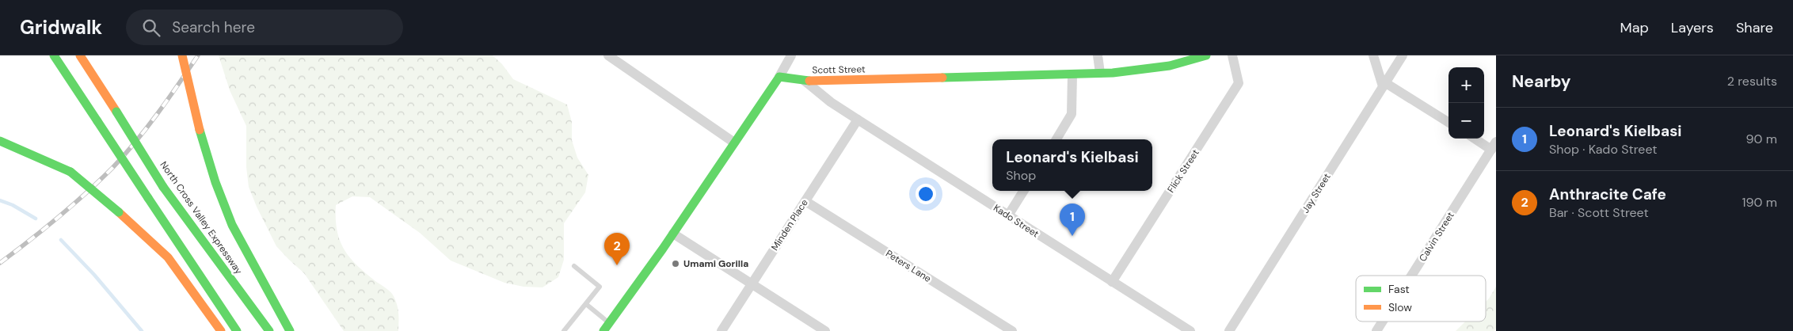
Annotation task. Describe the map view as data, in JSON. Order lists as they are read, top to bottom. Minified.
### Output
{"streets":{"main road":["Scott Street","North Cross Valley Expressway"],"street":["Flick Street","Jay Street","Kado Street","Minden Place","Calvin Street","Peters Lane"]},"crossings":[["Scott Street","Kado Street"],["Flick Street","Kado Street"],["Kado Street","Minden Place"],["Minden Place","Peters Lane"]],"places":["Umami Gorilla"],"legend":["Fast","Slow"],"page":{"header":"Gridwalk","search":"Search here","nav":["Map","Layers","Share"],"heading":["Nearby","2 results"],"map_buttons":["+","−"],"list":[{"mark":"1","name":"Leonard's Kielbasi","note":"Shop · Kado Street","value":"90 m"},{"mark":"2","name":"Anthracite Cafe","note":"Bar · Scott Street","value":"190 m"}],"popup":["Leonard's Kielbasi","Shop"],"pins":["1","2"]}}
